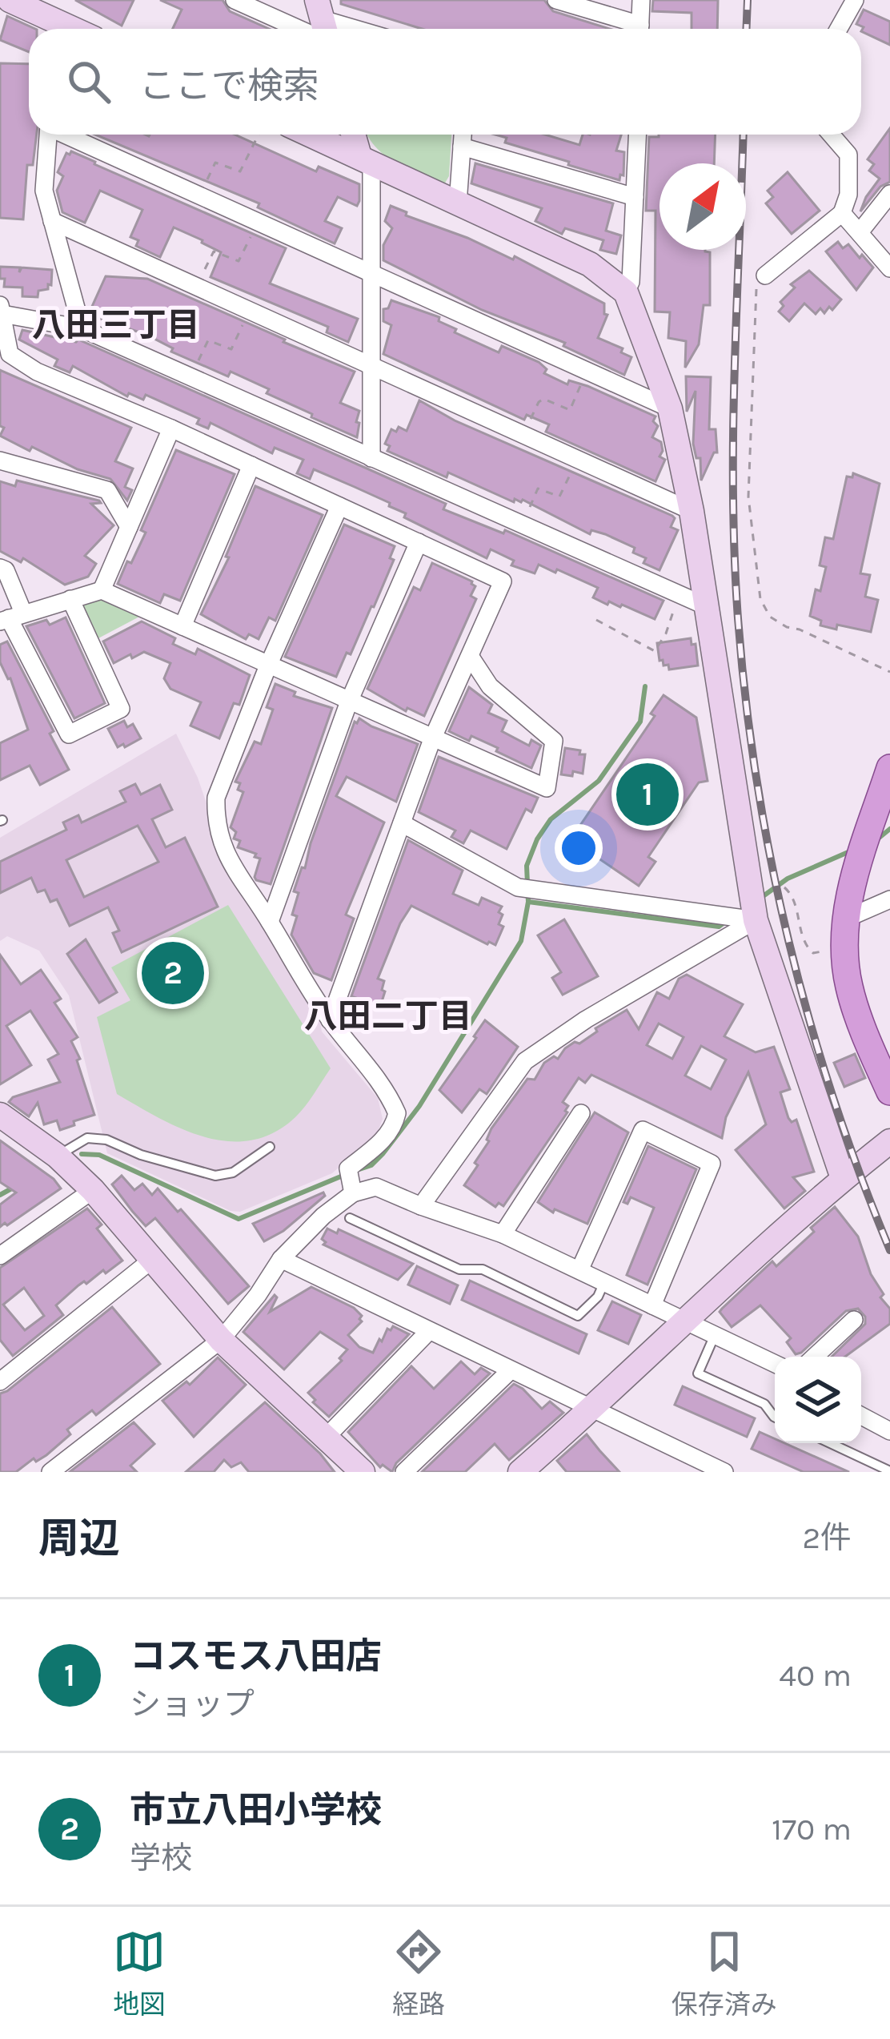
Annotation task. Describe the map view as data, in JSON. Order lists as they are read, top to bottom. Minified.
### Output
{"districts":["八田三丁目","八田二丁目"],"north":"top right","page":{"search":"ここで検索","pins":["1","2"],"heading":["周辺","2件"],"list":[{"mark":"1","name":"コスモス八田店","note":"ショップ","value":"40 m"},{"mark":"2","name":"市立八田小学校","note":"学校","value":"170 m"}],"nav":["地図","経路","保存済み"]}}
